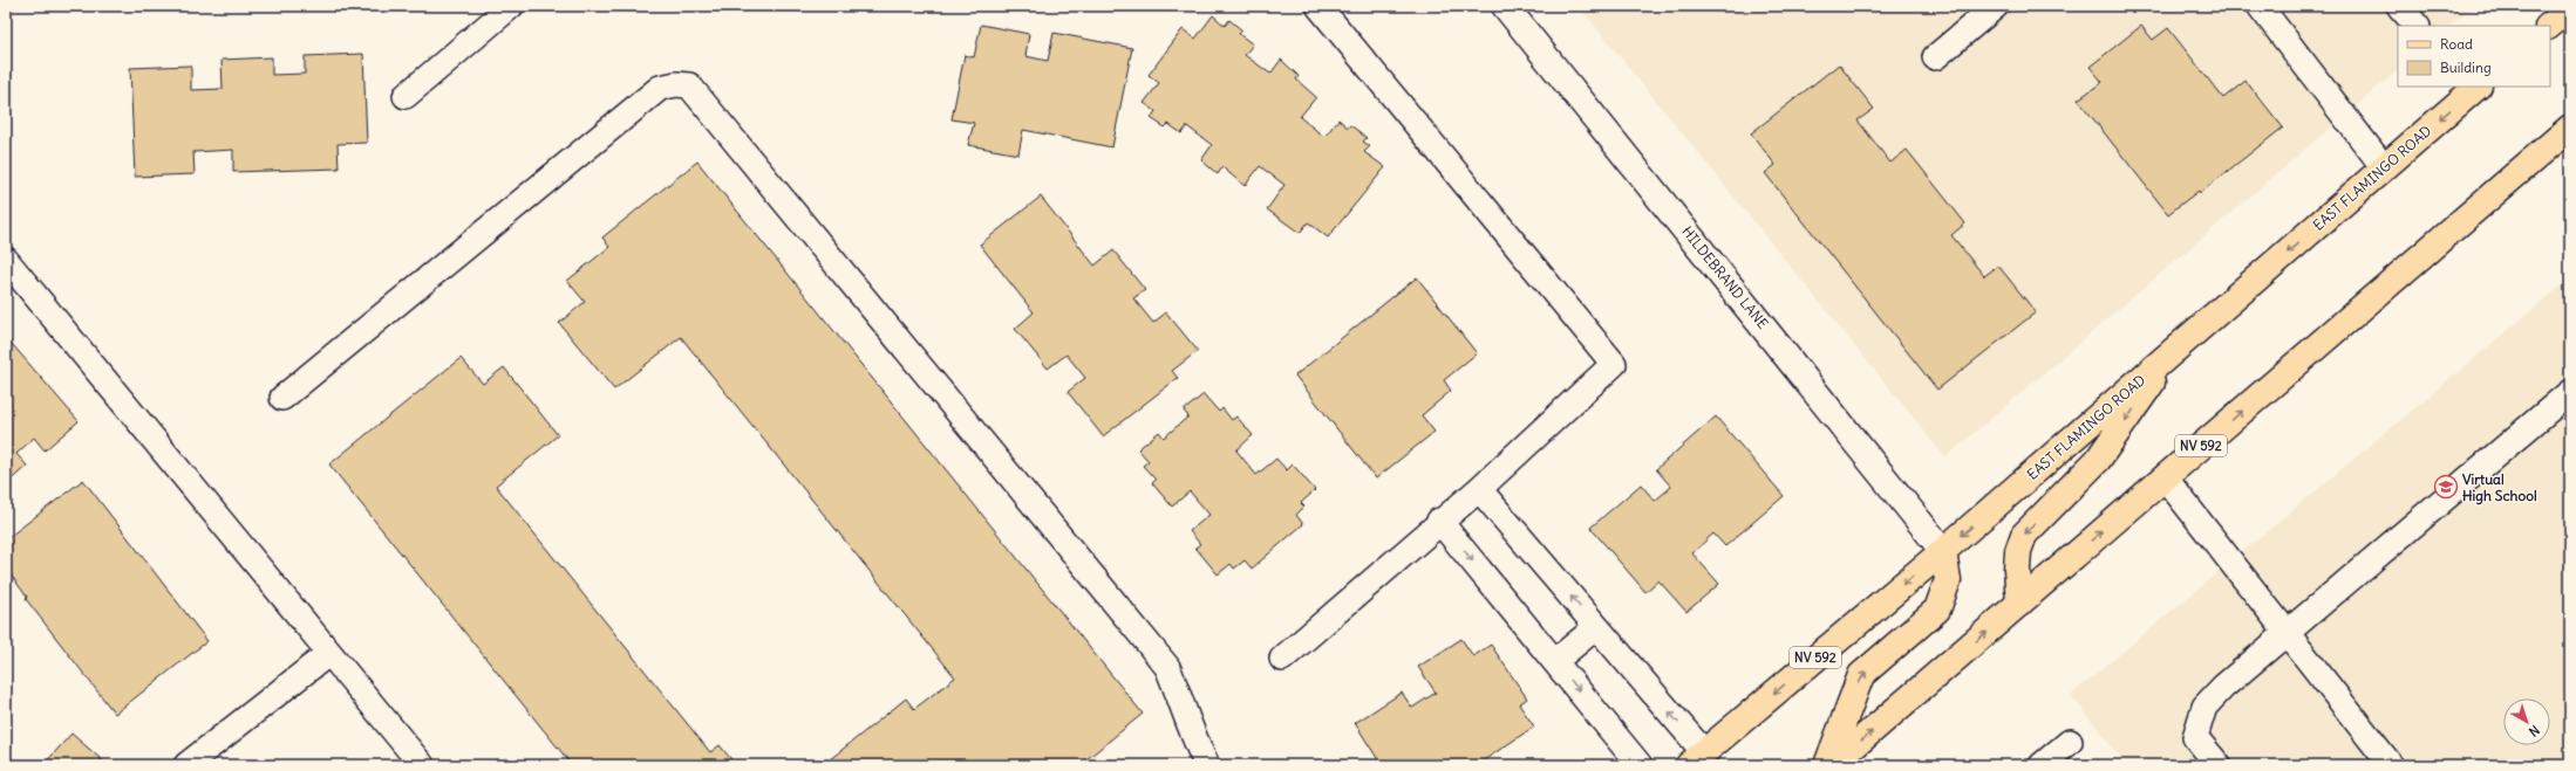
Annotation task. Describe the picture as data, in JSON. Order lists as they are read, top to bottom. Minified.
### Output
{"streets":{"main road":["EAST FLAMINGO ROAD","NV 592"],"street":["HILDEBRAND LANE"]},"crossings":[["EAST FLAMINGO ROAD","HILDEBRAND LANE"]],"places":{"school or university":["Virtual High School"]},"legend":["Road","Building"],"north":"bottom right"}
